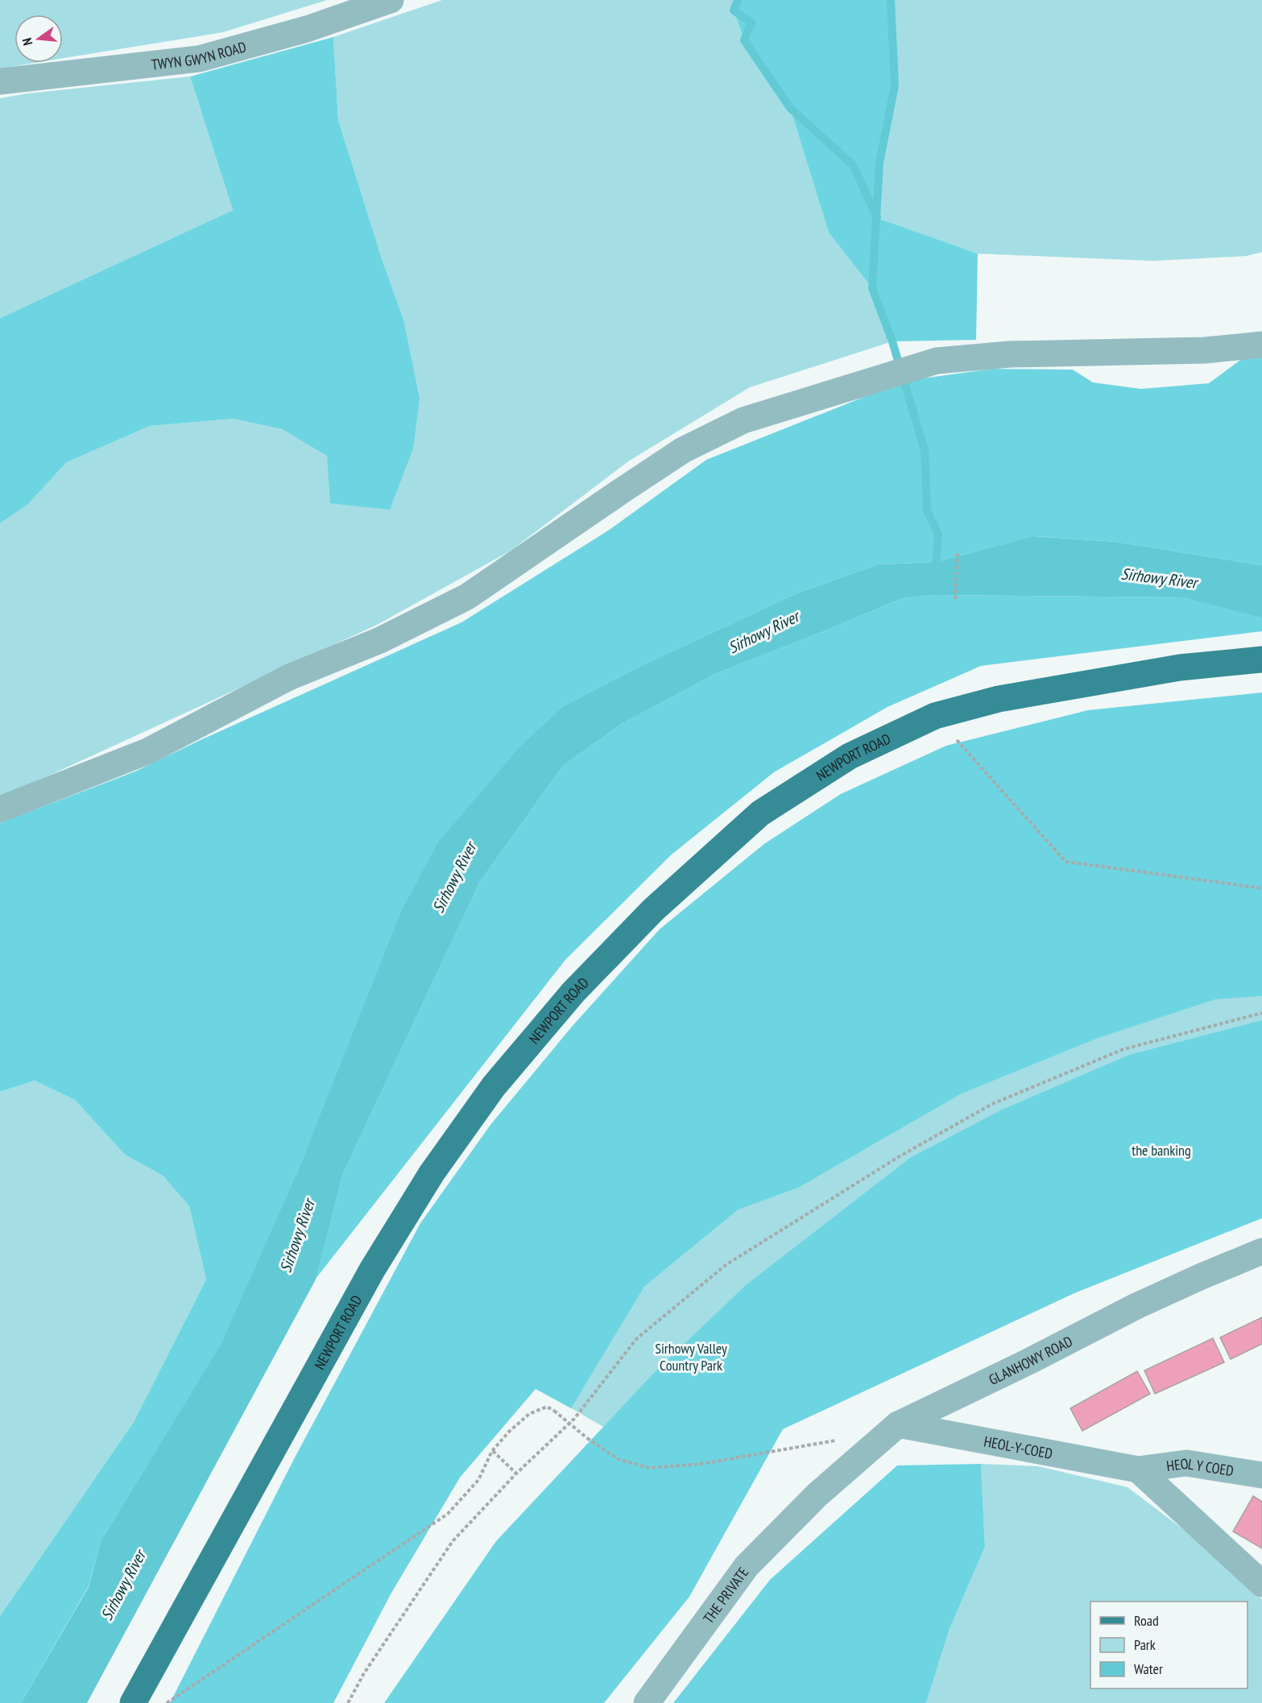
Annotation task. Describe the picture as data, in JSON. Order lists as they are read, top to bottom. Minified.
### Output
{"streets":{"main road":["NEWPORT ROAD"],"street":["TWYN GWYN ROAD","GLANHOWY ROAD","HEOL-Y-COED","HEOL Y COED","THE PRIVATE"]},"crossings":[["GLANHOWY ROAD","HEOL-Y-COED"],["GLANHOWY ROAD","THE PRIVATE"],["HEOL-Y-COED","HEOL Y COED"]],"water":["Sirhowy River"],"parks":["the banking","Sirhowy Valley Country Park"],"legend":["Road","Park","Water"],"north":"left"}
